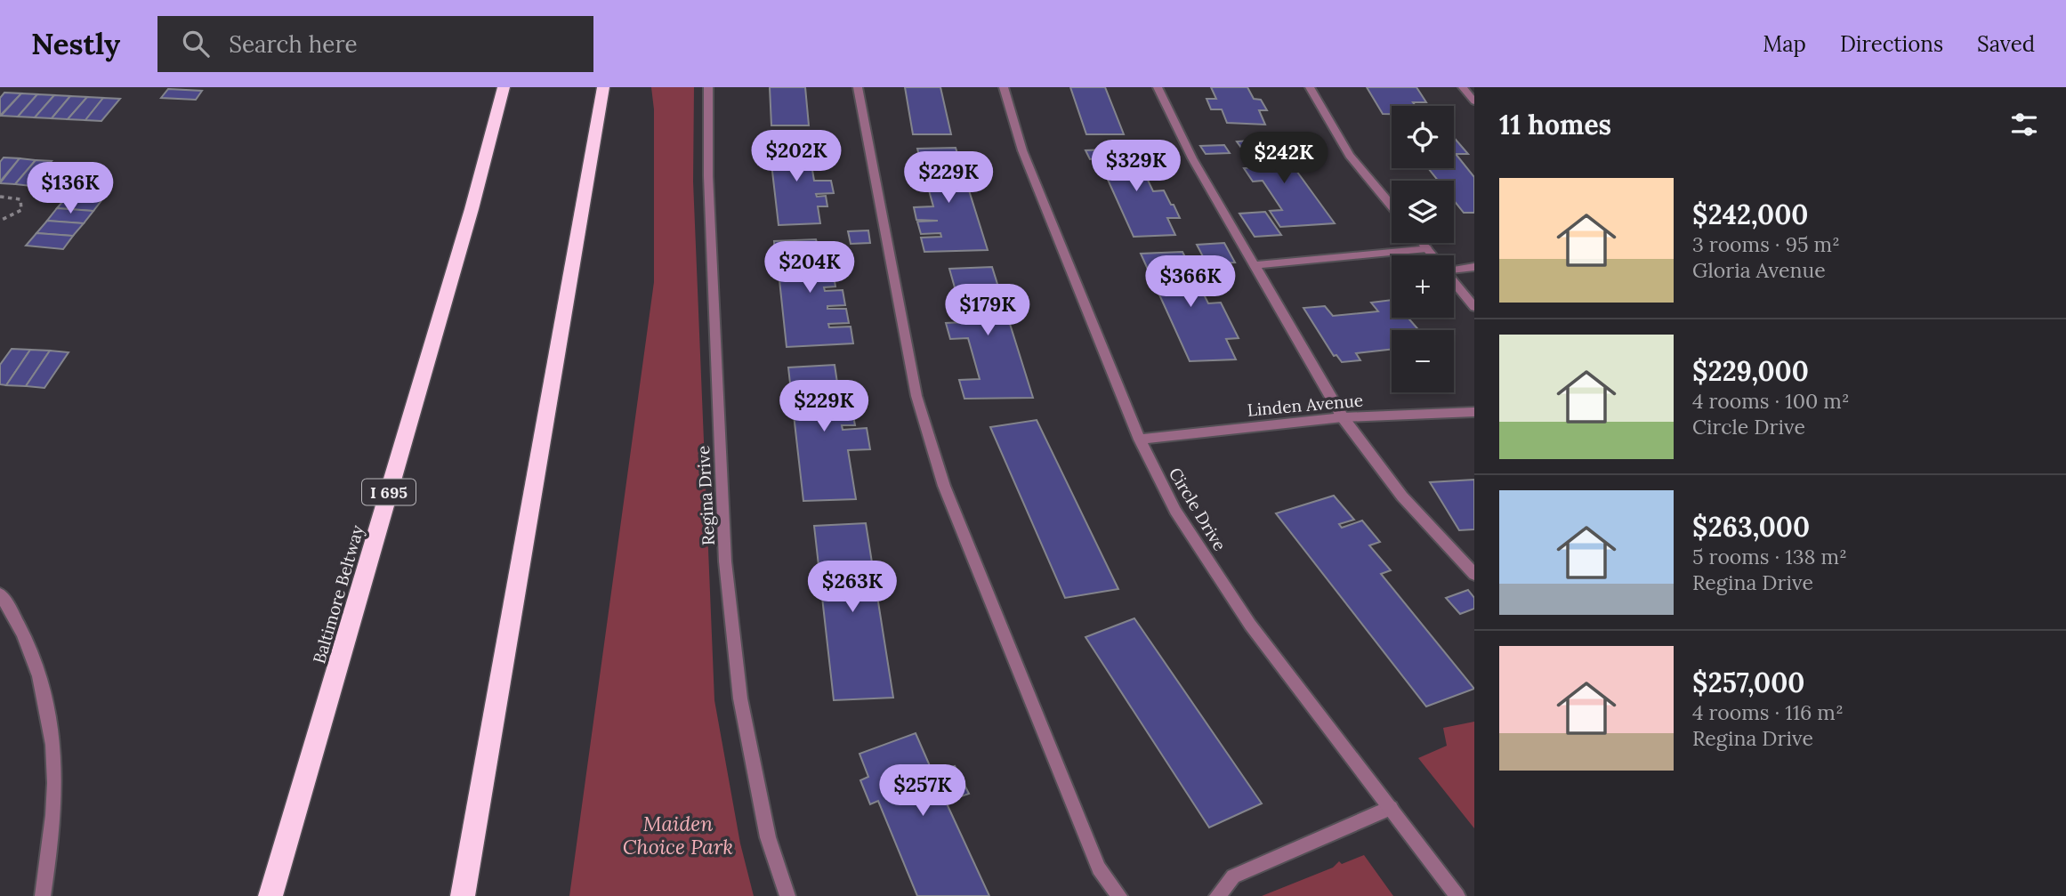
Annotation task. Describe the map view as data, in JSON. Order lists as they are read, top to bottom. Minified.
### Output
{"streets":{"highway":["I 695","Baltimore Beltway"],"street":["Linden Avenue","Regina Drive","Circle Drive"]},"crossings":[["Linden Avenue","Circle Drive"]],"parks":["Maiden Choice Park"],"page":{"header":"Nestly","search":"Search here","nav":["Map","Directions","Saved"],"heading":"11 homes","map_buttons":["+","−"],"price":["$202K","$242K","$329K","$229K","$136K","$204K","$366K","$179K","$229K","$263K","$257K"],"list":[{"name":"$242,000","note":"3 rooms · 95 m² · Gloria Avenue"},{"name":"$229,000","note":"4 rooms · 100 m² · Circle Drive"},{"name":"$263,000","note":"5 rooms · 138 m² · Regina Drive"},{"name":"$257,000","note":"4 rooms · 116 m² · Regina Drive"}]}}
